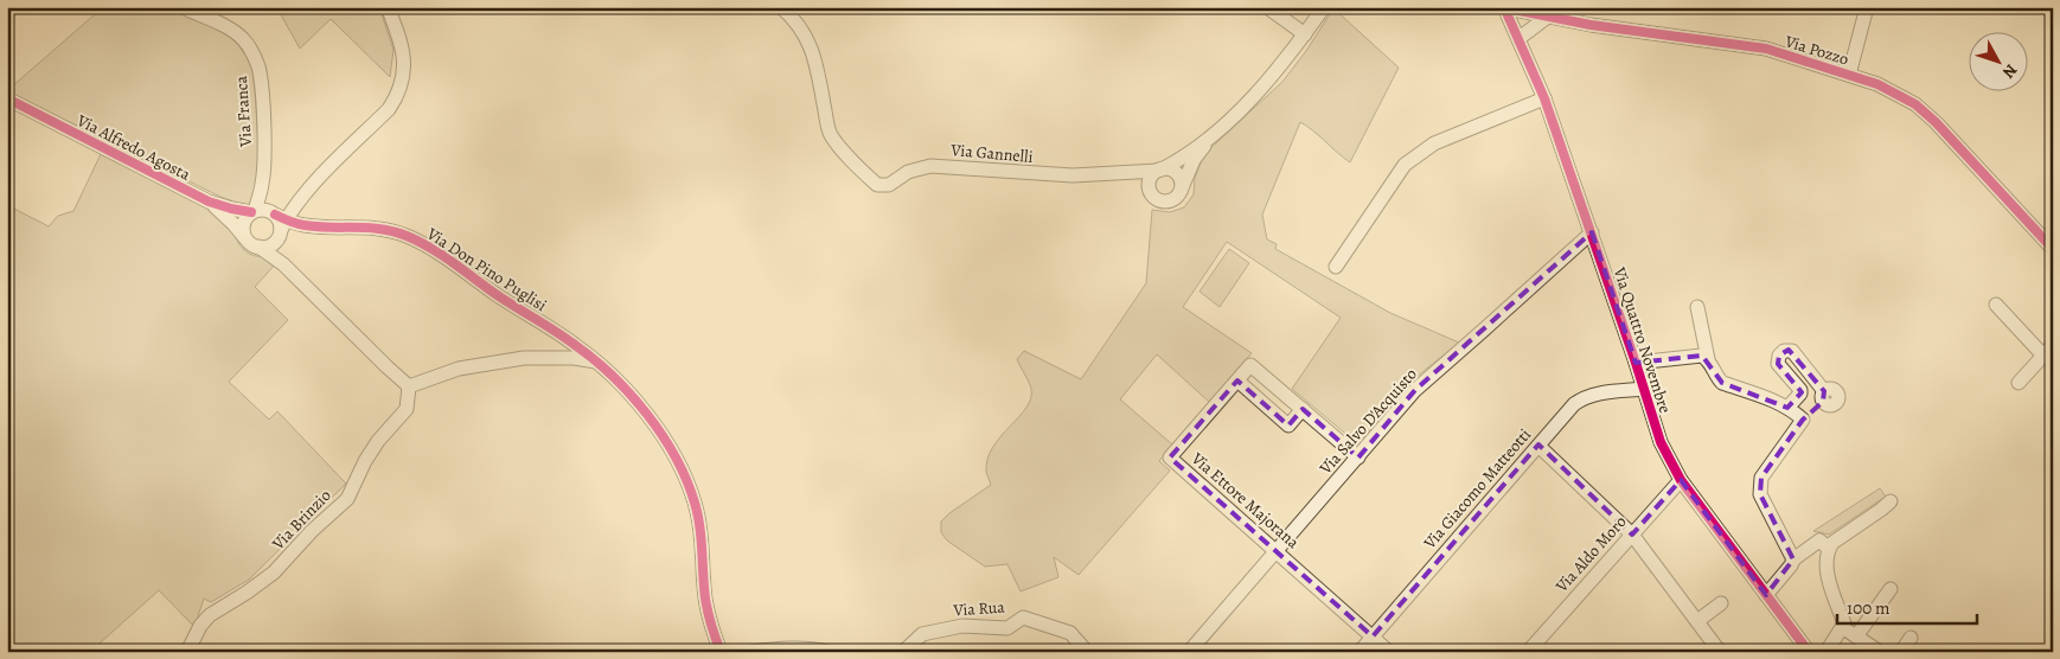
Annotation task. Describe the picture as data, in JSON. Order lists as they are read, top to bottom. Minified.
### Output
{"streets":{"street":["Via Pozzo","Via Franca","Via Alfredo Agosta","Via Gannelli","Via Don Pino Puglisi","Via Quattro Novembre","Via Salvo D'Acquisto","Via Giacomo Matteotti","Via Ettore Majorana","Via Brinzio","Via Aldo Moro","Via Rua"]},"crossings":[["Via Pozzo","Via Quattro Novembre"],["Via Franca","Via Alfredo Agosta"],["Via Alfredo Agosta","Via Don Pino Puglisi"],["Via Quattro Novembre","Via Salvo D'Acquisto"],["Via Quattro Novembre","Via Giacomo Matteotti"],["Via Quattro Novembre","Via Aldo Moro"],["Via Salvo D'Acquisto","Via Ettore Majorana"],["Via Giacomo Matteotti","Via Ettore Majorana"]],"scale_bar":"100 m","north":"bottom right"}
